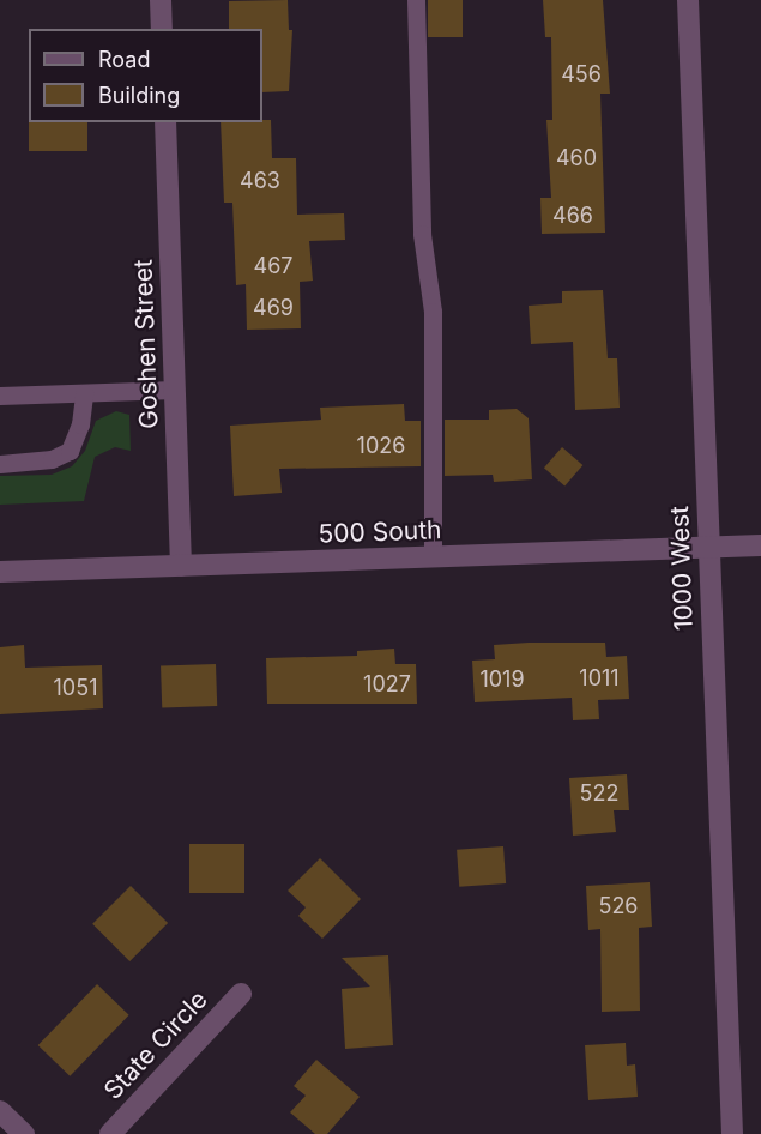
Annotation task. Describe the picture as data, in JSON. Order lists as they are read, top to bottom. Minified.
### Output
{"streets":{"street":["Goshen Street","500 South","1000 West","State Circle"]},"crossings":[["Goshen Street","500 South"],["500 South","1000 West"]],"house_numbers":["456","460","463","466","467","469","1026","1011","1019","1027","1051","522","526"],"legend":["Road","Building"]}
